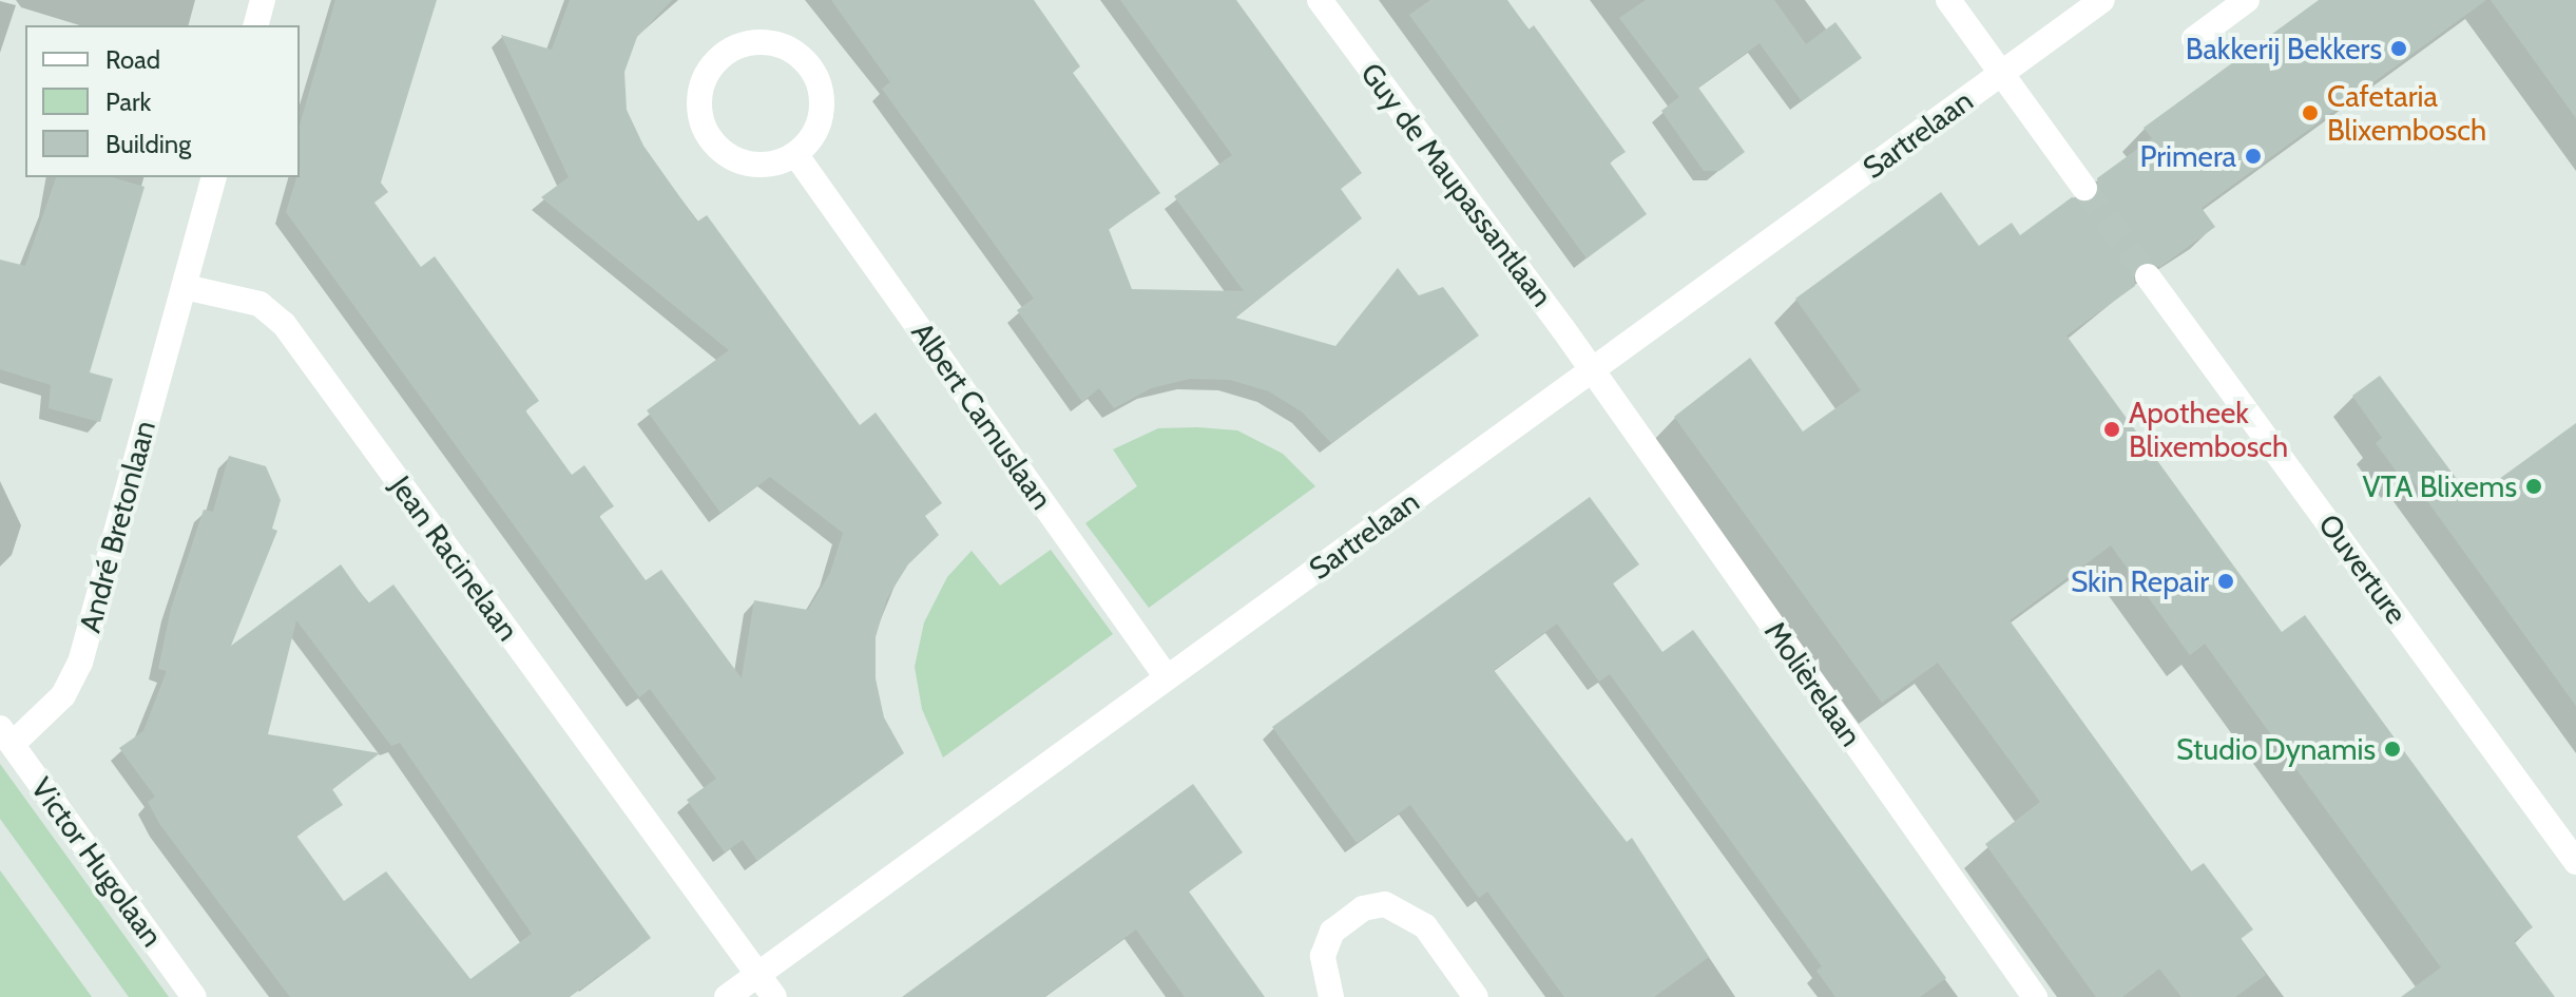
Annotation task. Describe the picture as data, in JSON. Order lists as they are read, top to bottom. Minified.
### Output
{"streets":{"street":["Sartrelaan","Guy de Maupassantlaan","Albert Camuslaan","André Bretonlaan","Jean Racinelaan","Ouverture","Molièrelaan","Victor Hugolaan"]},"crossings":[["Sartrelaan","Guy de Maupassantlaan"],["Sartrelaan","Albert Camuslaan"],["Sartrelaan","Jean Racinelaan"],["Sartrelaan","Molièrelaan"],["Guy de Maupassantlaan","Molièrelaan"],["André Bretonlaan","Jean Racinelaan"],["André Bretonlaan","Victor Hugolaan"]],"places":["Bakkerij Bekkers","Cafetaria Blixembosch","Primera","Apotheek Blixembosch","VTA Blixems","Skin Repair","Studio Dynamis"],"legend":["Road","Park","Building"]}
